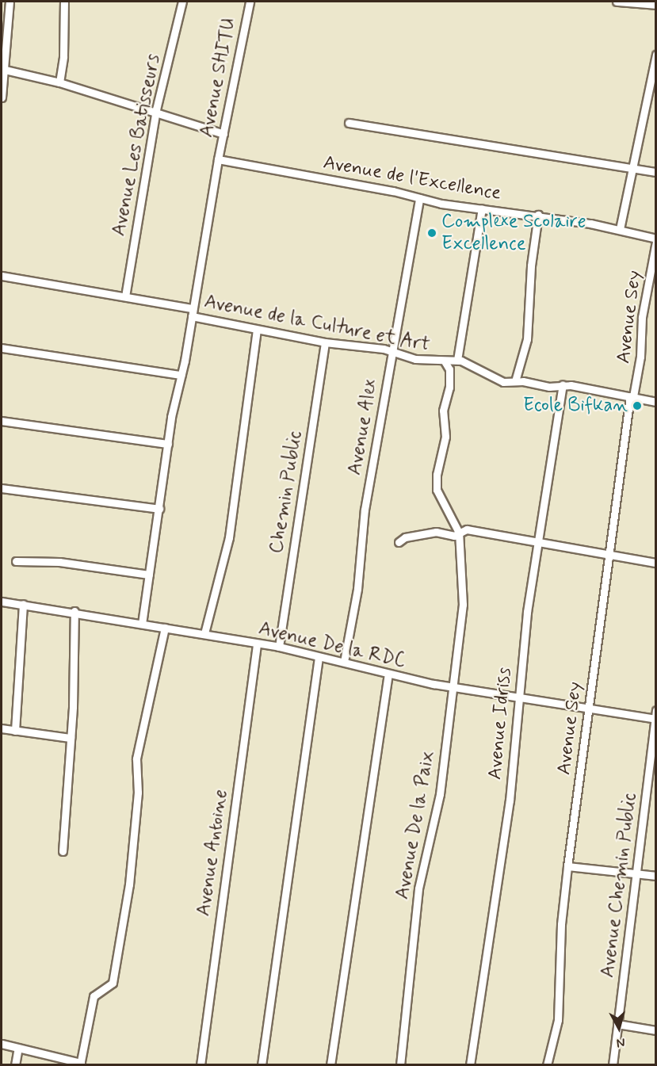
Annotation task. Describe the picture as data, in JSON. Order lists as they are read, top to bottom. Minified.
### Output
{"streets":{"street":["Avenue SHITU","Avenue Les Batisseurs","Avenue de l'Excellence","Avenue Sey","Avenue de la Culture et Art","Avenue Alex","Chemin Public","Avenue De la RDC","Avenue Idriss","Avenue De la Paix","Avenue Antoine","Avenue Chemin Public"]},"crossings":[["Avenue SHITU","Avenue de l'Excellence"],["Avenue SHITU","Avenue de la Culture et Art"],["Avenue SHITU","Avenue De la RDC"],["Avenue Les Batisseurs","Avenue de la Culture et Art"],["Avenue de l'Excellence","Avenue Sey"],["Avenue de l'Excellence","Avenue Alex"],["Avenue Sey","Avenue de la Culture et Art"],["Avenue Sey","Avenue De la RDC"],["Avenue de la Culture et Art","Avenue Alex"],["Avenue de la Culture et Art","Chemin Public"],["Avenue de la Culture et Art","Avenue Idriss"],["Avenue Alex","Avenue De la RDC"],["Chemin Public","Avenue De la RDC"],["Avenue De la RDC","Avenue Idriss"],["Avenue De la RDC","Avenue De la Paix"],["Avenue De la RDC","Avenue Antoine"],["Avenue De la RDC","Avenue Chemin Public"]],"places":["Complexe Scolaire Excellence","Ecole Bifkan"],"north":"bottom"}
